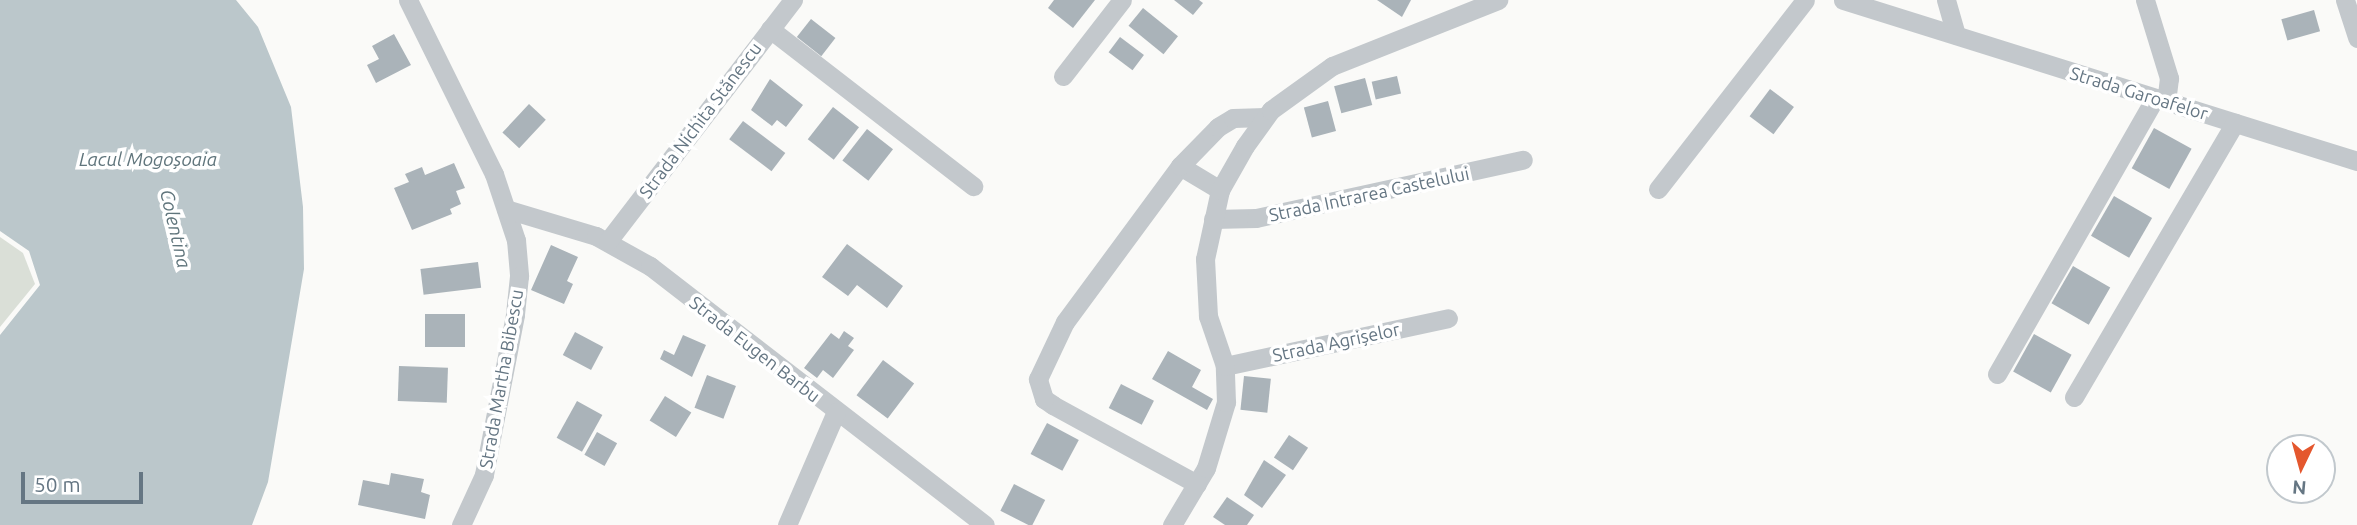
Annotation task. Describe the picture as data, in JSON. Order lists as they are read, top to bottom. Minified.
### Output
{"streets":{"street":["Strada Garoafelor","Strada Nichita Stănescu","Strada Intrarea Castelului","Strada Agrișelor","Strada Eugen Barbu","Strada Martha Bibescu"]},"crossings":[["Strada Nichita Stănescu","Strada Eugen Barbu"],["Strada Eugen Barbu","Strada Martha Bibescu"]],"water":["Lacul Mogoșoaia","Colentina"],"scale_bar":"50 m","north":"bottom"}
